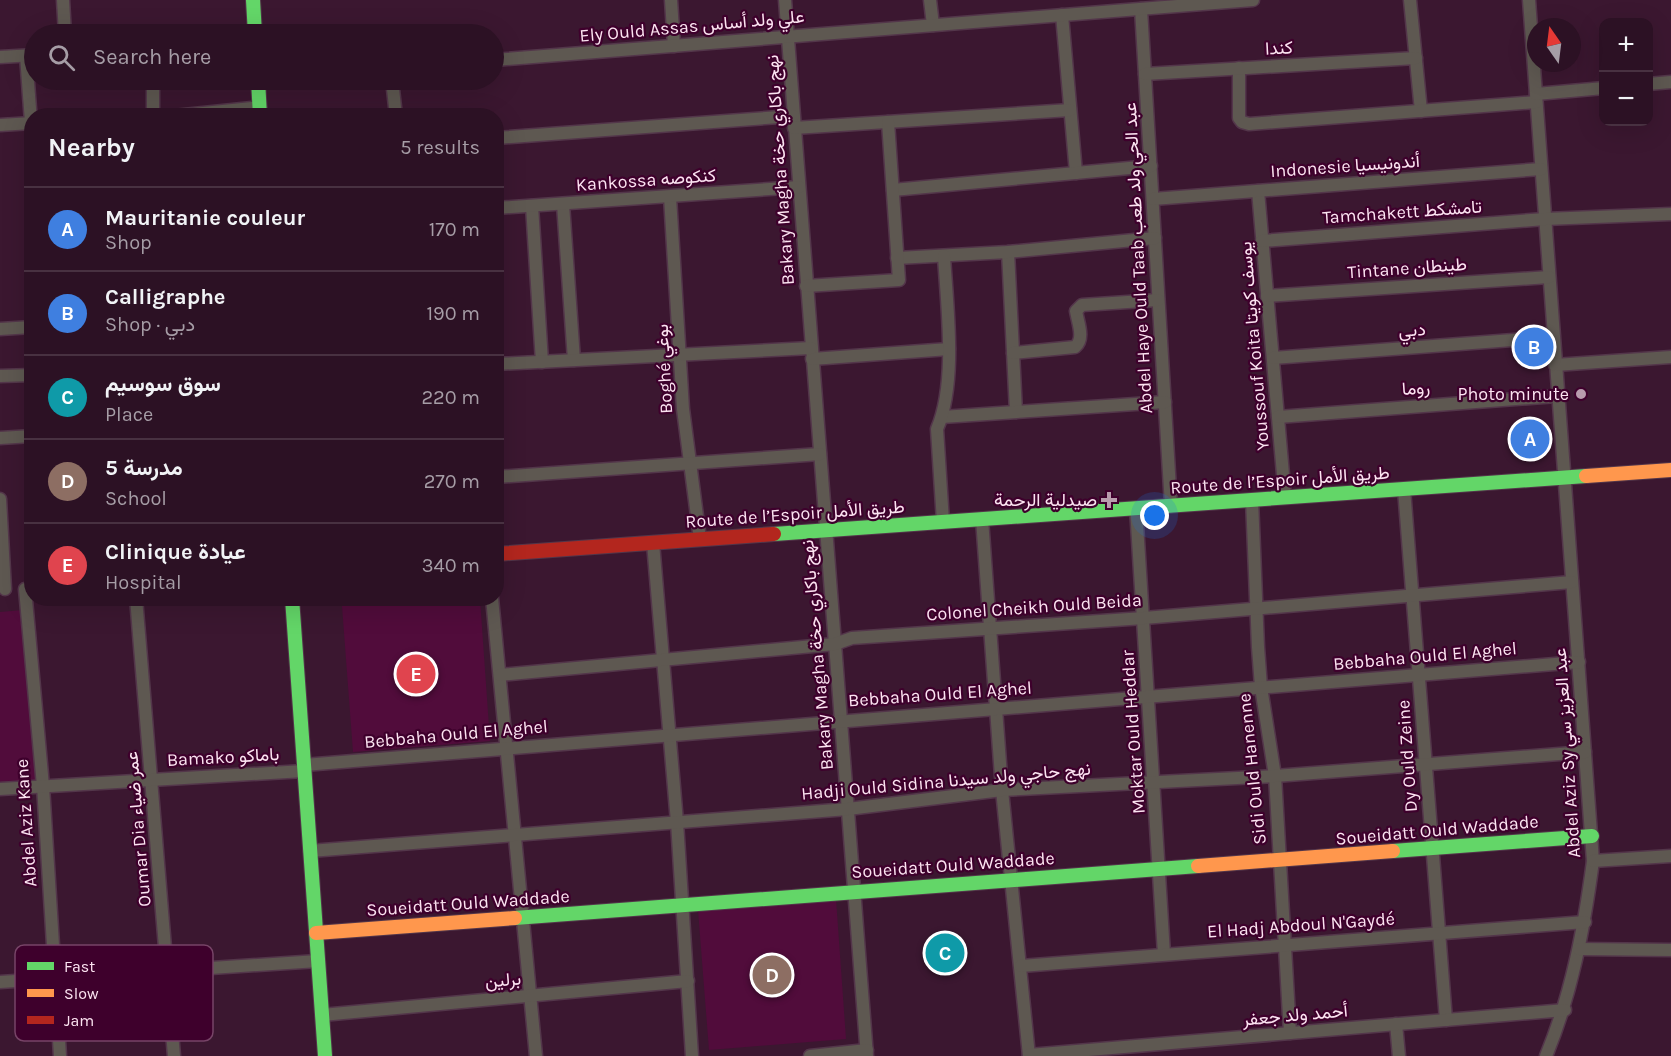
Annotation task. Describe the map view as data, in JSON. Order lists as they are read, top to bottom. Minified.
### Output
{"streets":{"street":["Ely Ould Assas علي ولد أساس","كندا","Indonesie أندونيسيا","Bakary Magha نهج باكاري حخة","Kankossa كنكوصه","Tamchakett تامشكط","Abdel Haye Ould Taab عبد الحي ولد طعب","Tintane طينطان","دبي","Youssouf Koita يوسف كويتا","Boghé بوغي","روما","Route de l’Espoir طريق الأمل","Colonel Cheikh Ould Beida","Bebbaha Ould El Aghel","Moktar Ould Heddar","Abdel Aziz Sy عبد العزيز سي","Dy Ould Zeine","Bamako باماكو","Sidi Ould Hanenne","Hadji Ould Sidina نهج حاجي ولد سيدنا","Abdel Aziz Kane","Oumar Dia عمر ضياء","Soueidatt Ould Waddade","El Hadj Abdoul N'Gaydé","برلين","أحمد ولد جعفر"]},"crossings":[["Ely Ould Assas علي ولد أساس","Bakary Magha نهج باكاري حخة"],["Ely Ould Assas علي ولد أساس","Abdel Haye Ould Taab عبد الحي ولد طعب"],["كندا","Abdel Haye Ould Taab عبد الحي ولد طعب"],["Indonesie أندونيسيا","Abdel Haye Ould Taab عبد الحي ولد طعب"],["Indonesie أندونيسيا","Youssouf Koita يوسف كويتا"],["Indonesie أندونيسيا","Abdel Aziz Sy عبد العزيز سي"],["Bakary Magha نهج باكاري حخة","Kankossa كنكوصه"],["Bakary Magha نهج باكاري حخة","Route de l’Espoir طريق الأمل"],["Bakary Magha نهج باكاري حخة","Colonel Cheikh Ould Beida"],["Bakary Magha نهج باكاري حخة","Bebbaha Ould El Aghel"],["Bakary Magha نهج باكاري حخة","Hadji Ould Sidina نهج حاجي ولد سيدنا"],["Bakary Magha نهج باكاري حخة","Soueidatt Ould Waddade"],["Kankossa كنكوصه","Boghé بوغي"],["Tamchakett تامشكط","Youssouf Koita يوسف كويتا"],["Tamchakett تامشكط","Abdel Aziz Sy عبد العزيز سي"],["Abdel Haye Ould Taab عبد الحي ولد طعب","Route de l’Espoir طريق الأمل"],["Tintane طينطان","Youssouf Koita يوسف كويتا"],["Tintane طينطان","Abdel Aziz Sy عبد العزيز سي"],["دبي","Youssouf Koita يوسف كويتا"],["دبي","Abdel Aziz Sy عبد العزيز سي"],["Youssouf Koita يوسف كويتا","روما"],["Youssouf Koita يوسف كويتا","Route de l’Espoir طريق الأمل"],["Boghé بوغي","Route de l’Espoir طريق الأمل"],["روما","Abdel Aziz Sy عبد العزيز سي"],["Route de l’Espoir طريق الأمل","Moktar Ould Heddar"],["Route de l’Espoir طريق الأمل","Abdel Aziz Sy عبد العزيز سي"],["Route de l’Espoir طريق الأمل","Dy Ould Zeine"],["Route de l’Espoir طريق الأمل","Sidi Ould Hanenne"],["Colonel Cheikh Ould Beida","Moktar Ould Heddar"],["Colonel Cheikh Ould Beida","Abdel Aziz Sy عبد العزيز سي"],["Colonel Cheikh Ould Beida","Dy Ould Zeine"],["Colonel Cheikh Ould Beida","Sidi Ould Hanenne"],["Bebbaha Ould El Aghel","Moktar Ould Heddar"],["Bebbaha Ould El Aghel","Abdel Aziz Sy عبد العزيز سي"],["Bebbaha Ould El Aghel","Dy Ould Zeine"],["Bebbaha Ould El Aghel","Bamako باماكو"],["Bebbaha Ould El Aghel","Sidi Ould Hanenne"],["Moktar Ould Heddar","Hadji Ould Sidina نهج حاجي ولد سيدنا"],["Moktar Ould Heddar","Soueidatt Ould Waddade"],["Moktar Ould Heddar","El Hadj Abdoul N'Gaydé"],["Abdel Aziz Sy عبد العزيز سي","Hadji Ould Sidina نهج حاجي ولد سيدنا"],["Abdel Aziz Sy عبد العزيز سي","Soueidatt Ould Waddade"],["Abdel Aziz Sy عبد العزيز سي","El Hadj Abdoul N'Gaydé"],["Abdel Aziz Sy عبد العزيز سي","أحمد ولد جعفر"],["Dy Ould Zeine","Hadji Ould Sidina نهج حاجي ولد سيدنا"],["Dy Ould Zeine","Soueidatt Ould Waddade"],["Dy Ould Zeine","El Hadj Abdoul N'Gaydé"],["Dy Ould Zeine","أحمد ولد جعفر"],["Bamako باماكو","Abdel Aziz Kane"],["Bamako باماكو","Oumar Dia عمر ضياء"],["Sidi Ould Hanenne","Hadji Ould Sidina نهج حاجي ولد سيدنا"],["Sidi Ould Hanenne","Soueidatt Ould Waddade"],["Sidi Ould Hanenne","El Hadj Abdoul N'Gaydé"],["Sidi Ould Hanenne","أحمد ولد جعفر"]],"places":{"other":["Photo minute"],"health":["صيدلية الرحمة"]},"legend":["Fast","Slow","Jam"],"north":"top","page":{"map_buttons":["+","−"],"search":"Search here","heading":["Nearby","5 results"],"list":[{"mark":"A","name":"Mauritanie couleur","note":"Shop","value":"170 m"},{"mark":"B","name":"Calligraphe","note":"Shop · دبي","value":"190 m"},{"mark":"C","name":"سوق سوسيم","note":"Place","value":"220 m"},{"mark":"D","name":"مدرسة 5","note":"School","value":"270 m"},{"mark":"E","name":"Clinique عيادة","note":"Hospital","value":"340 m"}],"pins":["B","A","E","C","D"]}}
